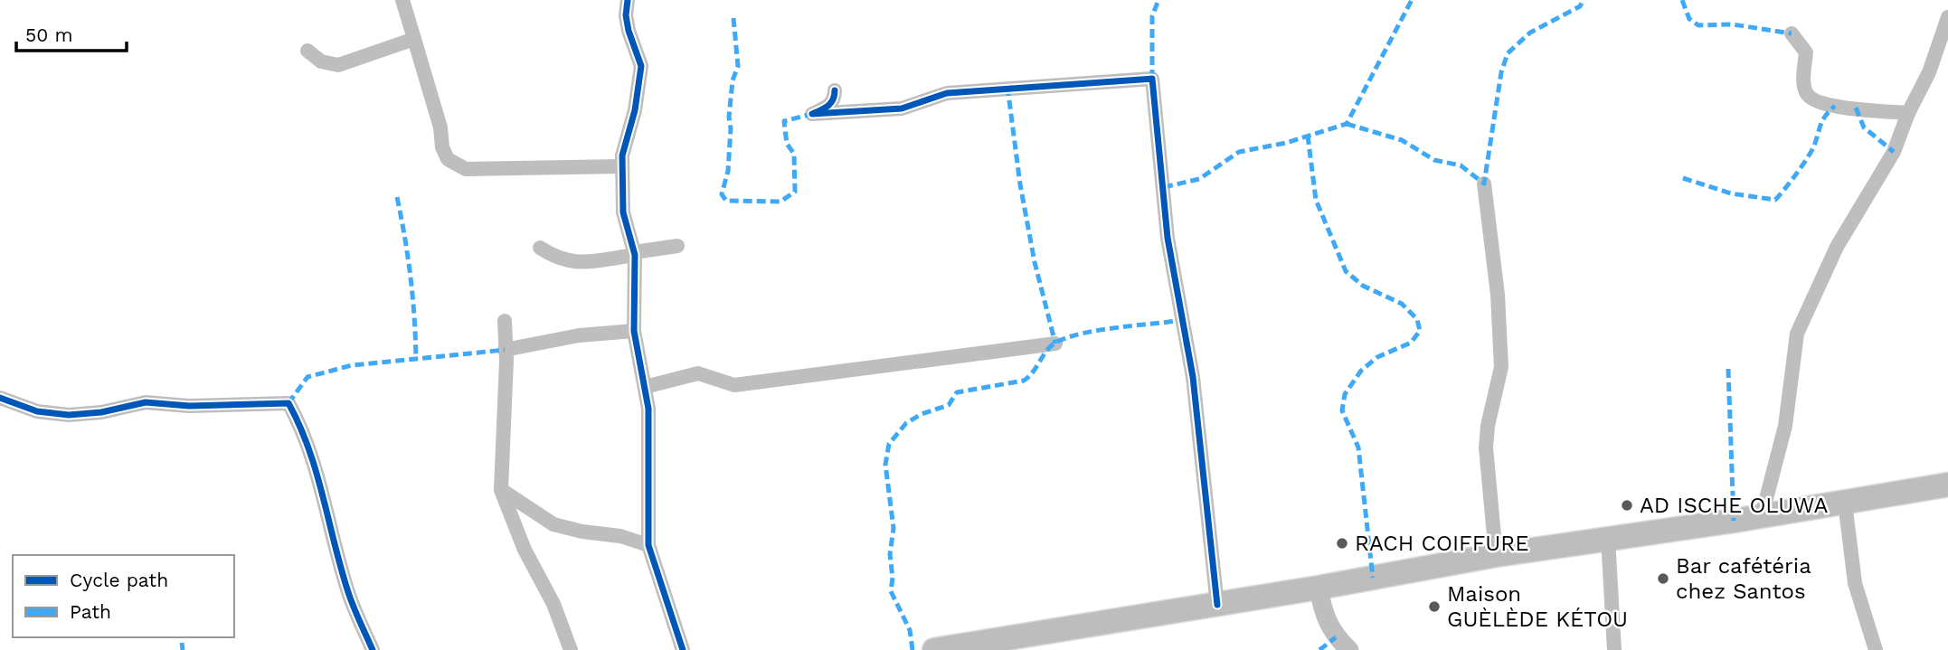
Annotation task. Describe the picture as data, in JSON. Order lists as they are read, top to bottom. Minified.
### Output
{"places":["AD ISCHE OLUWA","RACH COIFFURE","Bar cafétéria chez Santos","Maison GUÈLÈDE KÉTOU"],"legend":["Cycle path","Path"],"scale_bar":"50 m"}
